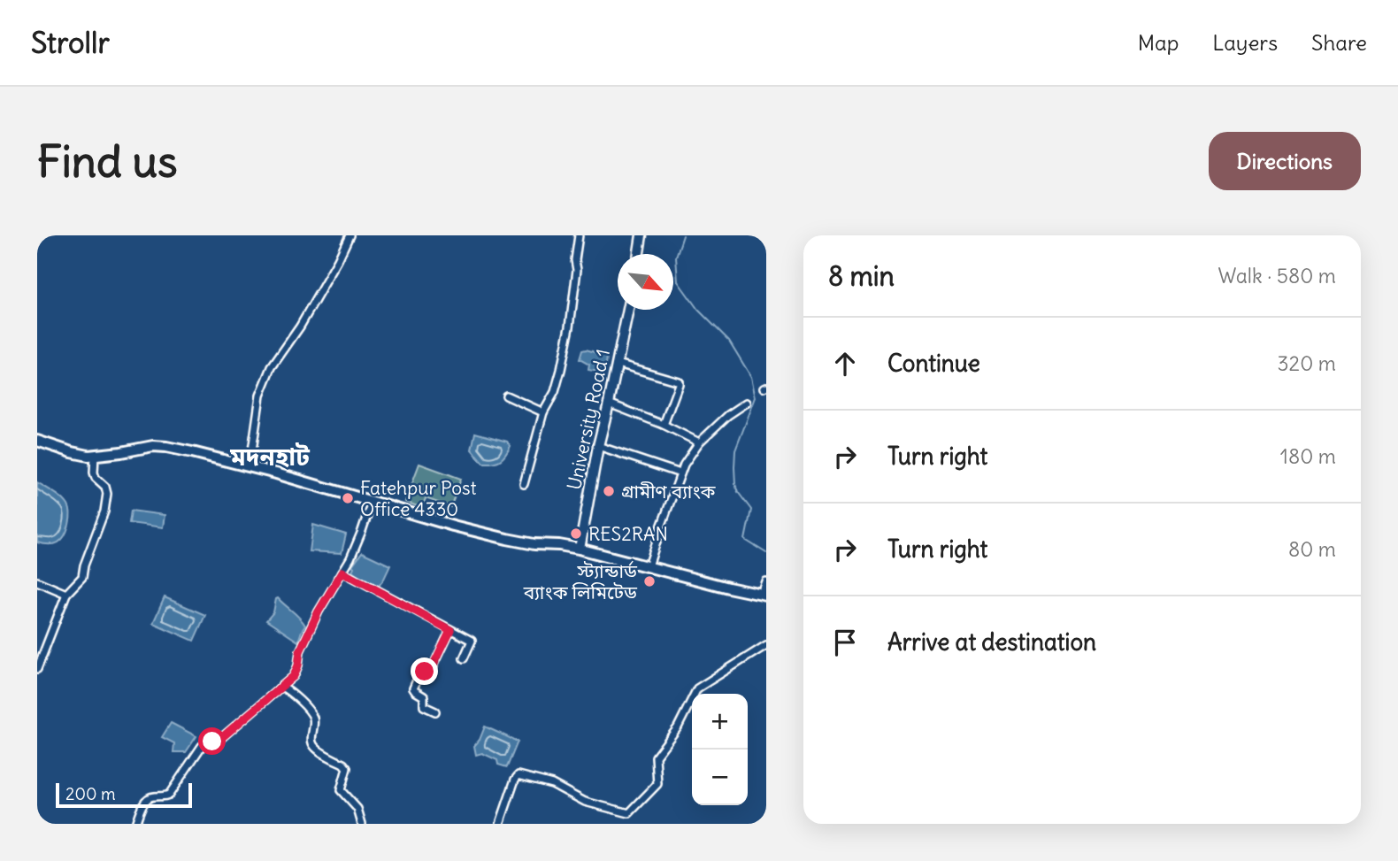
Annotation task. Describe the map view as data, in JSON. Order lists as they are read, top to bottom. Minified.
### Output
{"streets":{"main road":["University Road 1"]},"districts":["মদনহাট"],"places":["গ্রামীণ ব্যাংক","Fatehpur Post Office 4330","RES2RAN","স্ট্যান্ডার্ড ব্যাংক লিমিটেড"],"scale_bar":"200 m","north":"bottom right","page":{"header":"Strollr","nav":["Map","Layers","Share"],"buttons":"Directions","title":"Find us","heading":["8 min","Walk · 580 m"],"list":[["Continue","320 m"],["Turn right","180 m"],["Turn right","80 m"],"Arrive at destination"],"map_buttons":["+","−"],"scale":"200 m"}}
